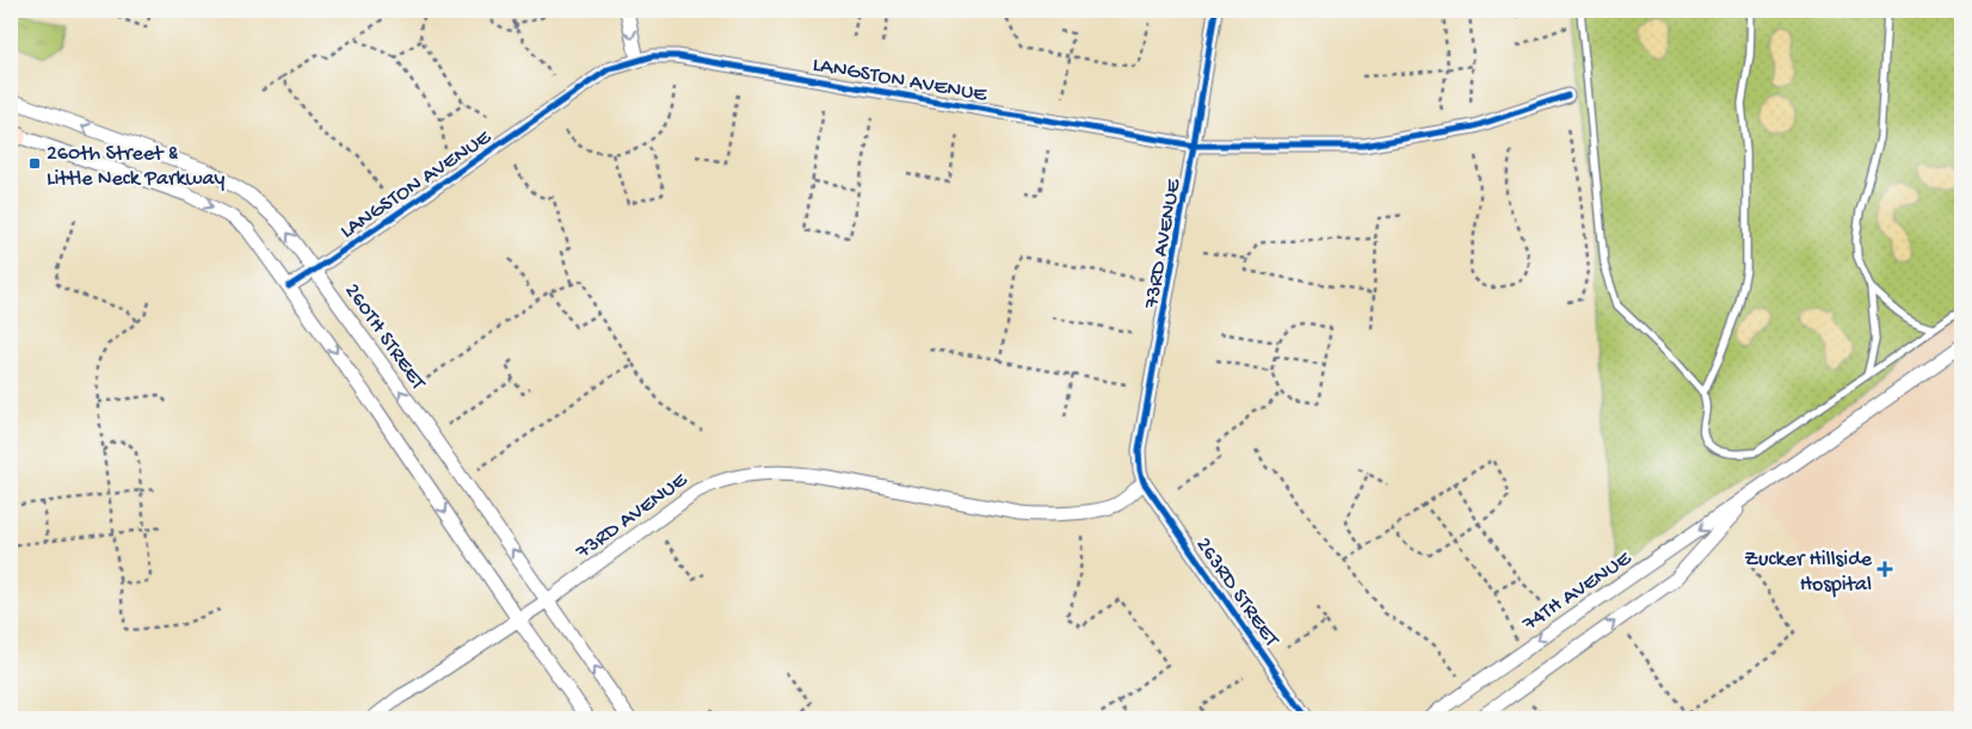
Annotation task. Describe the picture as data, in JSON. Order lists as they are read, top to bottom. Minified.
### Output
{"streets":{"street":["LANGSTON AVENUE","73RD AVENUE","260TH STREET","74TH AVENUE","263RD STREET"]},"crossings":[["LANGSTON AVENUE","73RD AVENUE"],["LANGSTON AVENUE","260TH STREET"],["73RD AVENUE","260TH STREET"],["73RD AVENUE","263RD STREET"]],"places":{"transit":["260th Street & Little Neck Parkway"],"health":["Zucker Hillside Hospital"]}}
